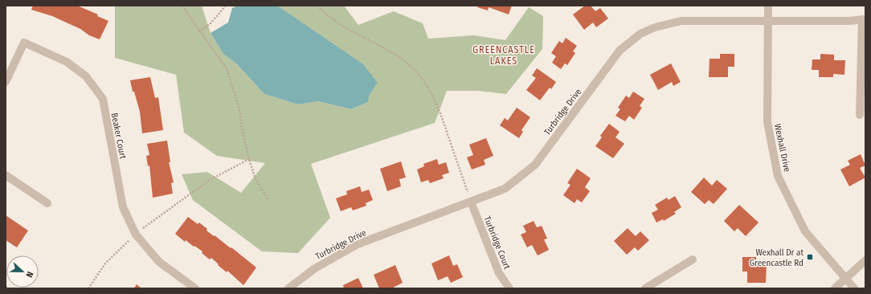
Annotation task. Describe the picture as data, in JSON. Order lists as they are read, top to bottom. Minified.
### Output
{"streets":{"street":["Turbridge Drive","Beaker Court","Wexhall Drive","Turbridge Court"]},"crossings":[["Turbridge Drive","Wexhall Drive"],["Turbridge Drive","Turbridge Court"]],"districts":["GREENCASTLE LAKES"],"places":{"transit":["Wexhall Dr at Greencastle Rd"]},"north":"right"}
